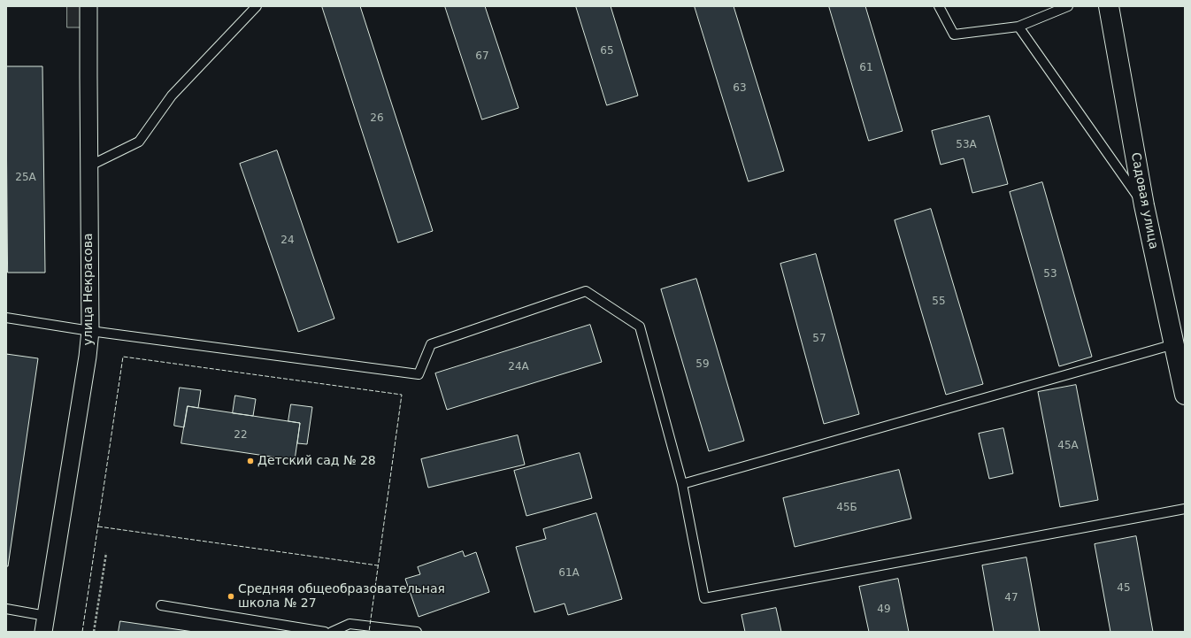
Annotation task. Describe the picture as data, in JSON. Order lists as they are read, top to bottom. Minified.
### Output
{"streets":{"main road":["Садовая улица"],"street":["улица Некрасова"]},"places":["Детский сад № 28","Средняя общеобразовательная школа № 27"],"house_numbers":["65","67","61","63","26","53А","25А","24","53","55","57","59","24А","22","45А","45Б","61А","45","47","49"]}
